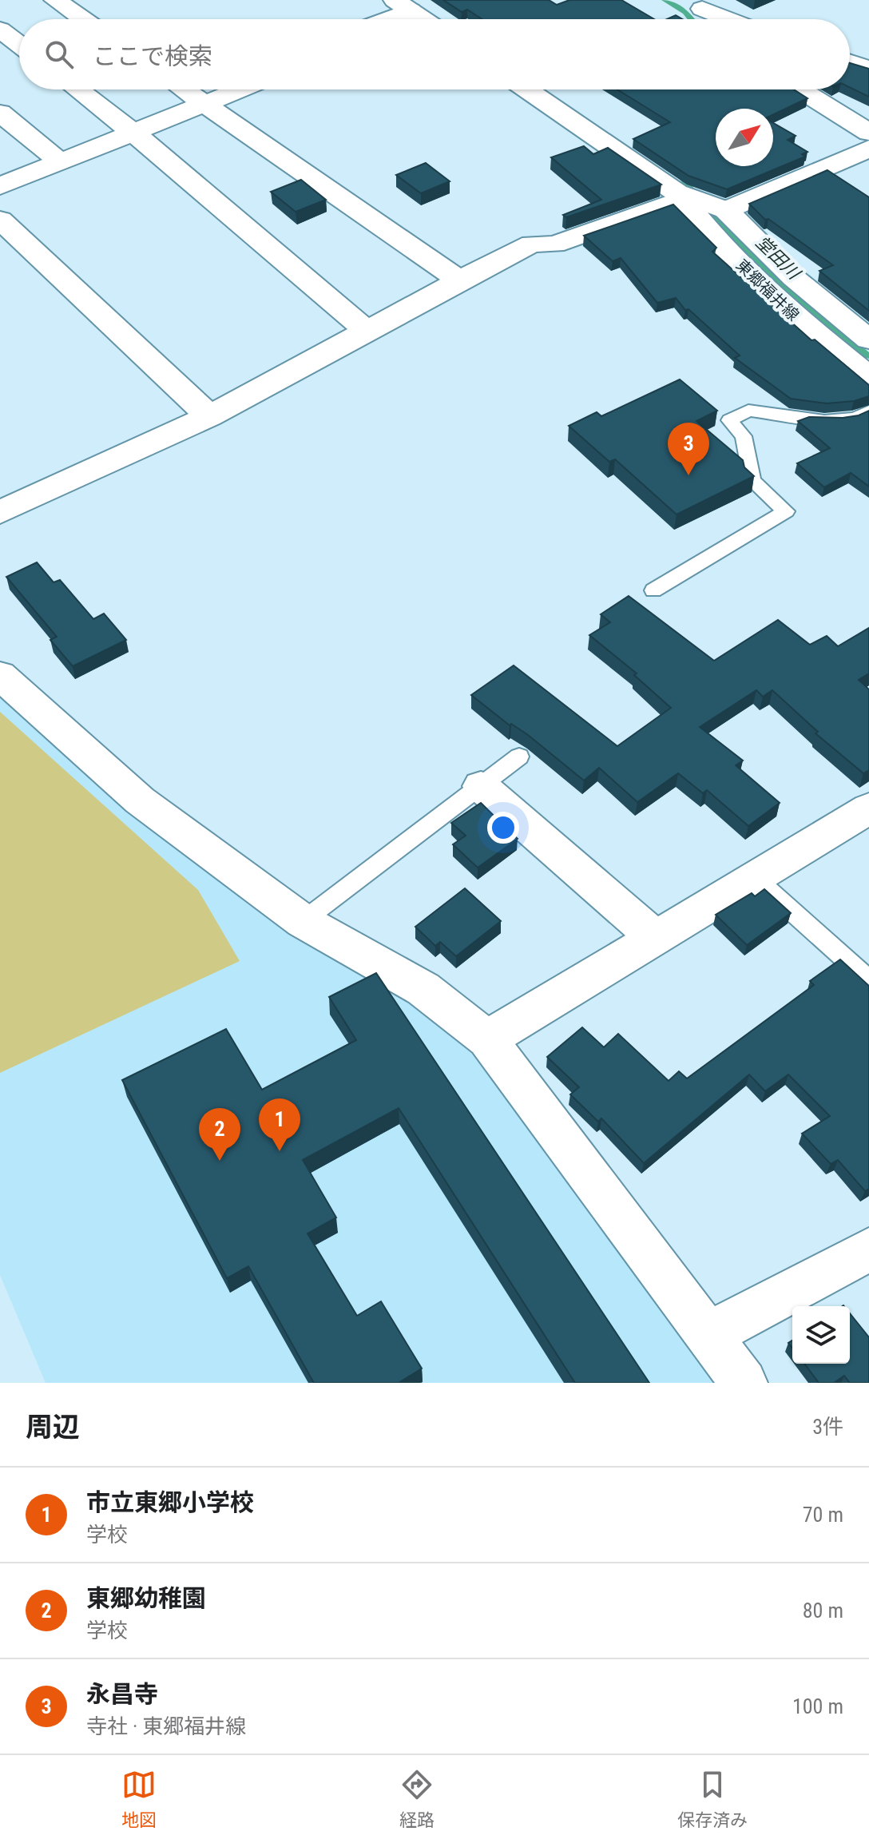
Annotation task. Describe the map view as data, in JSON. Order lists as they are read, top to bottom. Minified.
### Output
{"streets":{"street":["東郷福井線"]},"water":["堂田川"],"north":"top right","page":{"search":"ここで検索","pins":["3","1","2"],"heading":["周辺","3件"],"list":[{"mark":"1","name":"市立東郷小学校","note":"学校","value":"70 m"},{"mark":"2","name":"東郷幼稚園","note":"学校","value":"80 m"},{"mark":"3","name":"永昌寺","note":"寺社 · 東郷福井線","value":"100 m"}],"nav":["地図","経路","保存済み"]}}
